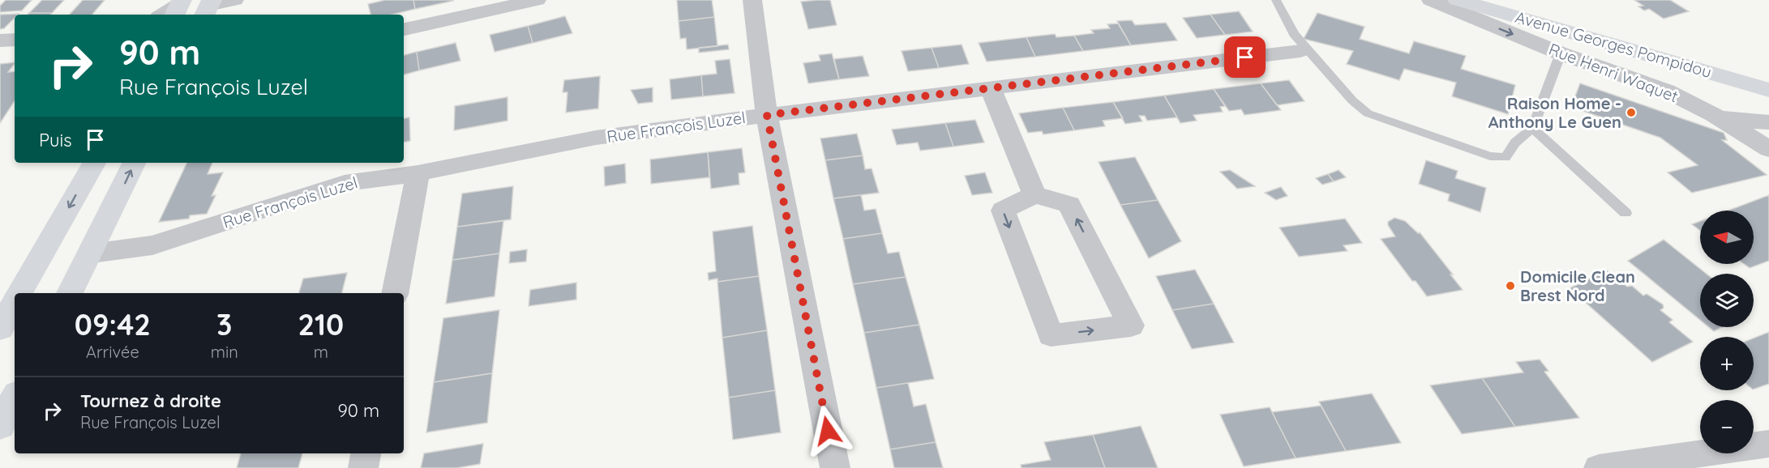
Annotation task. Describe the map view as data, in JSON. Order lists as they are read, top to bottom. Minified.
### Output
{"streets":{"main road":["Avenue Georges Pompidou"],"street":["Rue Henri Waquet","Rue François Luzel"]},"places":["Raison Home - Anthony Le Guen","Domicile Clean Brest Nord"],"north":"left","page":{"turn":["90 m","Rue François Luzel"],"then":"Puis","map_buttons":["+","−"],"eta":["09:42","Arrivée","3","min","210","m"],"list":[{"name":"Tournez à droite","note":"Rue François Luzel","value":"90 m"}]}}
